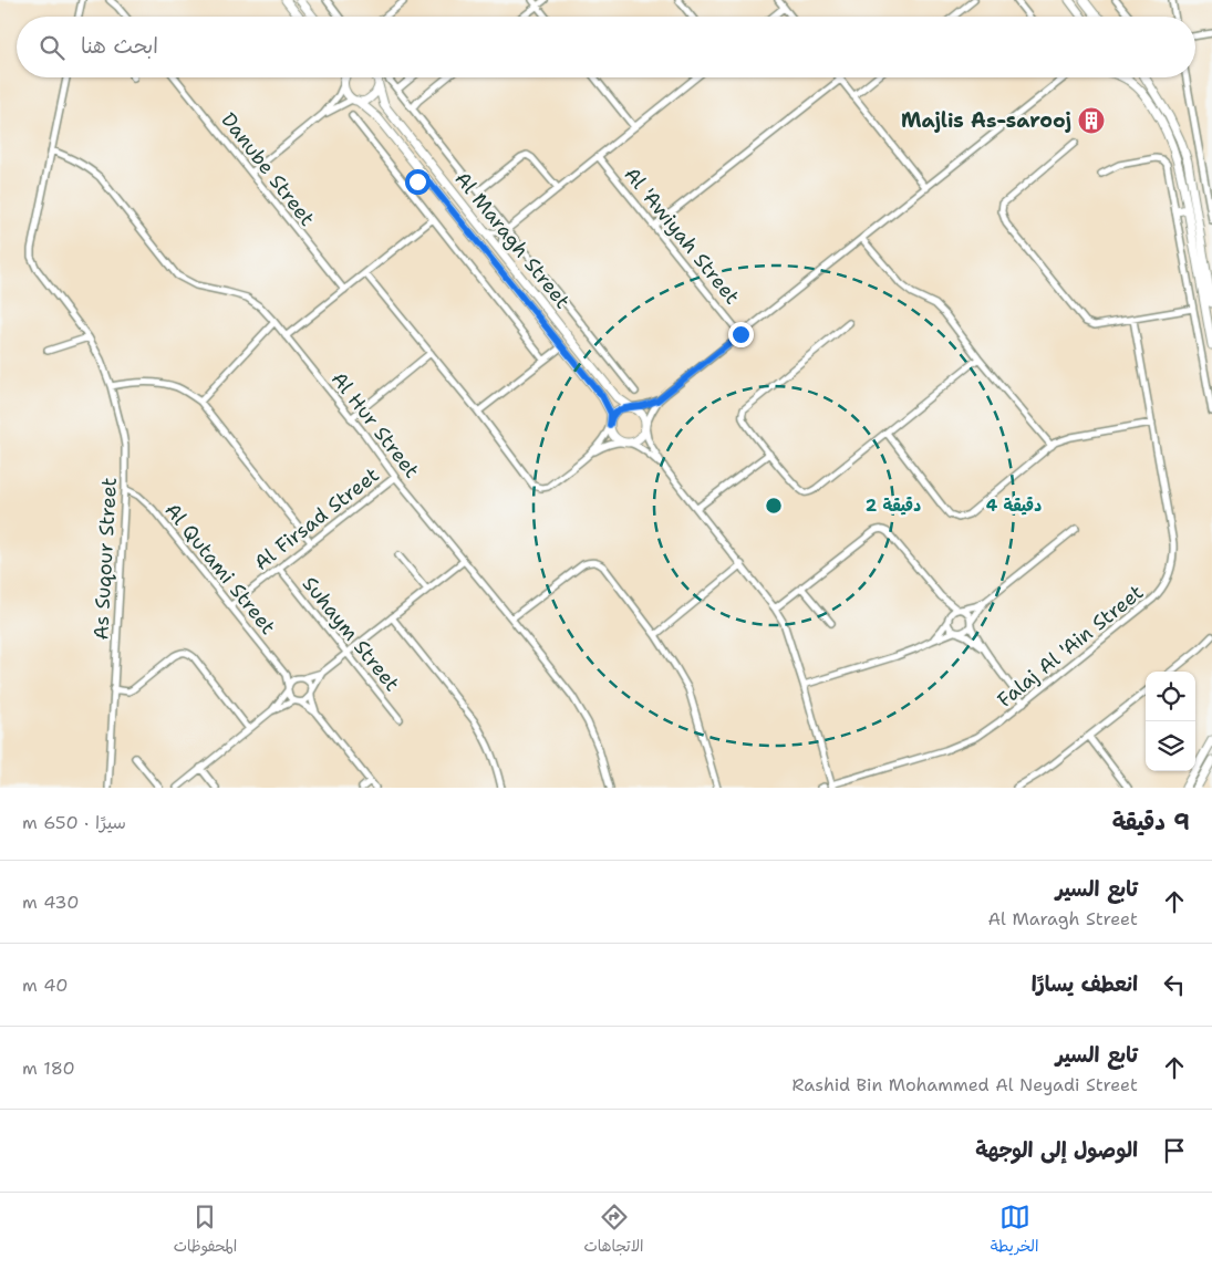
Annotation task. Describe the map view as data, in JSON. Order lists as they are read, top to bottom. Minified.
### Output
{"streets":{"street":["Danube Street","Al 'Awiyah Street","Al Maragh Street","Al Hur Street","Al Firsad Street","As Suqour Street","Al Qutami Street","Suhaym Street","Falaj Al 'Ain Street"]},"crossings":[["Al Hur Street","Al Firsad Street"],["Al Hur Street","As Suqour Street"],["Al Firsad Street","Al Qutami Street"],["Al Firsad Street","Suhaym Street"],["As Suqour Street","Al Qutami Street"]],"places":{"building":["Majlis As-sarooj"]},"page":{"search":"ابحث هنا","heading":["9 دقيقة","سيرًا · 650 m"],"list":[["تابع السير","Al Maragh Street","430 m"],["انعطف يسارًا","40 m"],["تابع السير","Rashid Bin Mohammed Al Neyadi Street","180 m"],"الوصول إلى الوجهة"],"nav":["الخريطة","الاتجاهات","المحفوظات"]},"rings":["2 دقيقة","4 دقيقة"]}
